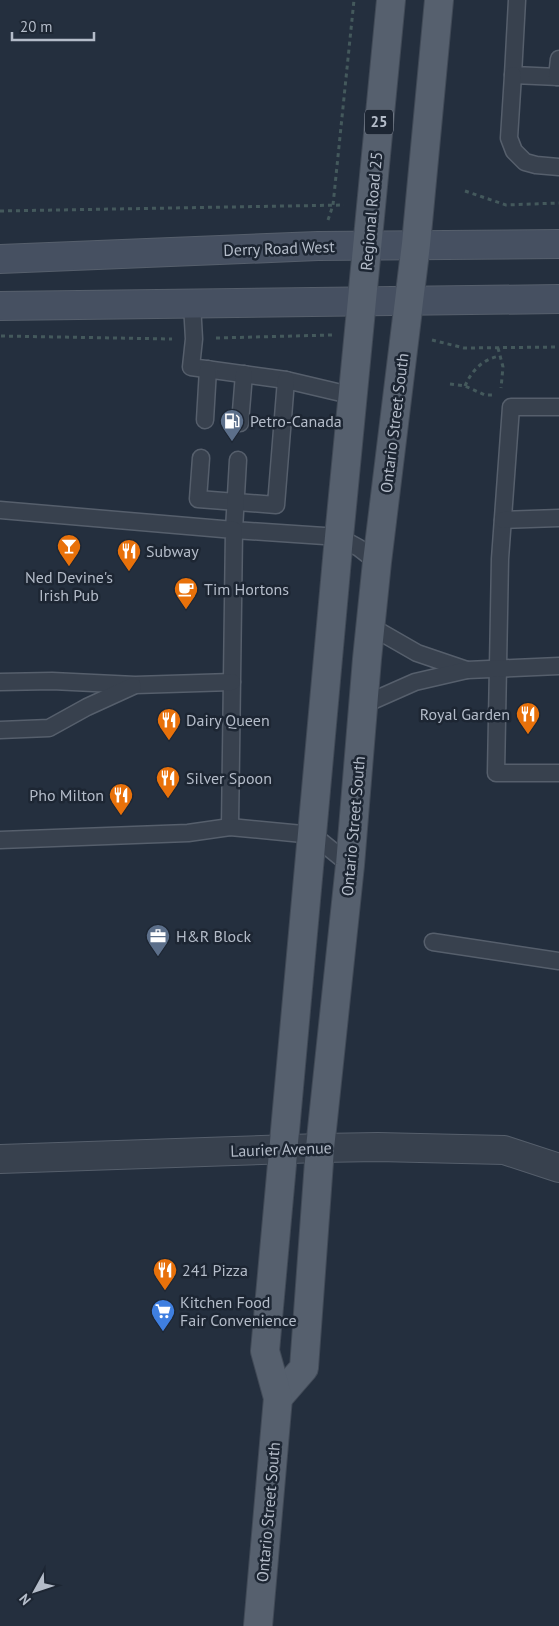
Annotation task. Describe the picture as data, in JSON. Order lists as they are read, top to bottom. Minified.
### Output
{"streets":{"main road":["25","Regional Road 25","Derry Road West","Ontario Street South"],"street":["Laurier Avenue"]},"crossings":[["Regional Road 25","Derry Road West"],["Regional Road 25","Ontario Street South"],["Derry Road West","Ontario Street South"],["Ontario Street South","Laurier Avenue"]],"places":{"fuel station":["Petro-Canada"],"bar":["Ned Devine's Irish Pub"],"restaurant":["Subway","Royal Garden","Dairy Queen","Silver Spoon","Pho Milton","241 Pizza"],"cafe":["Tim Hortons"],"office":["H&R Block"],"supermarket":["Kitchen Food Fair Convenience"]},"scale_bar":"20 m","north":"bottom left"}
